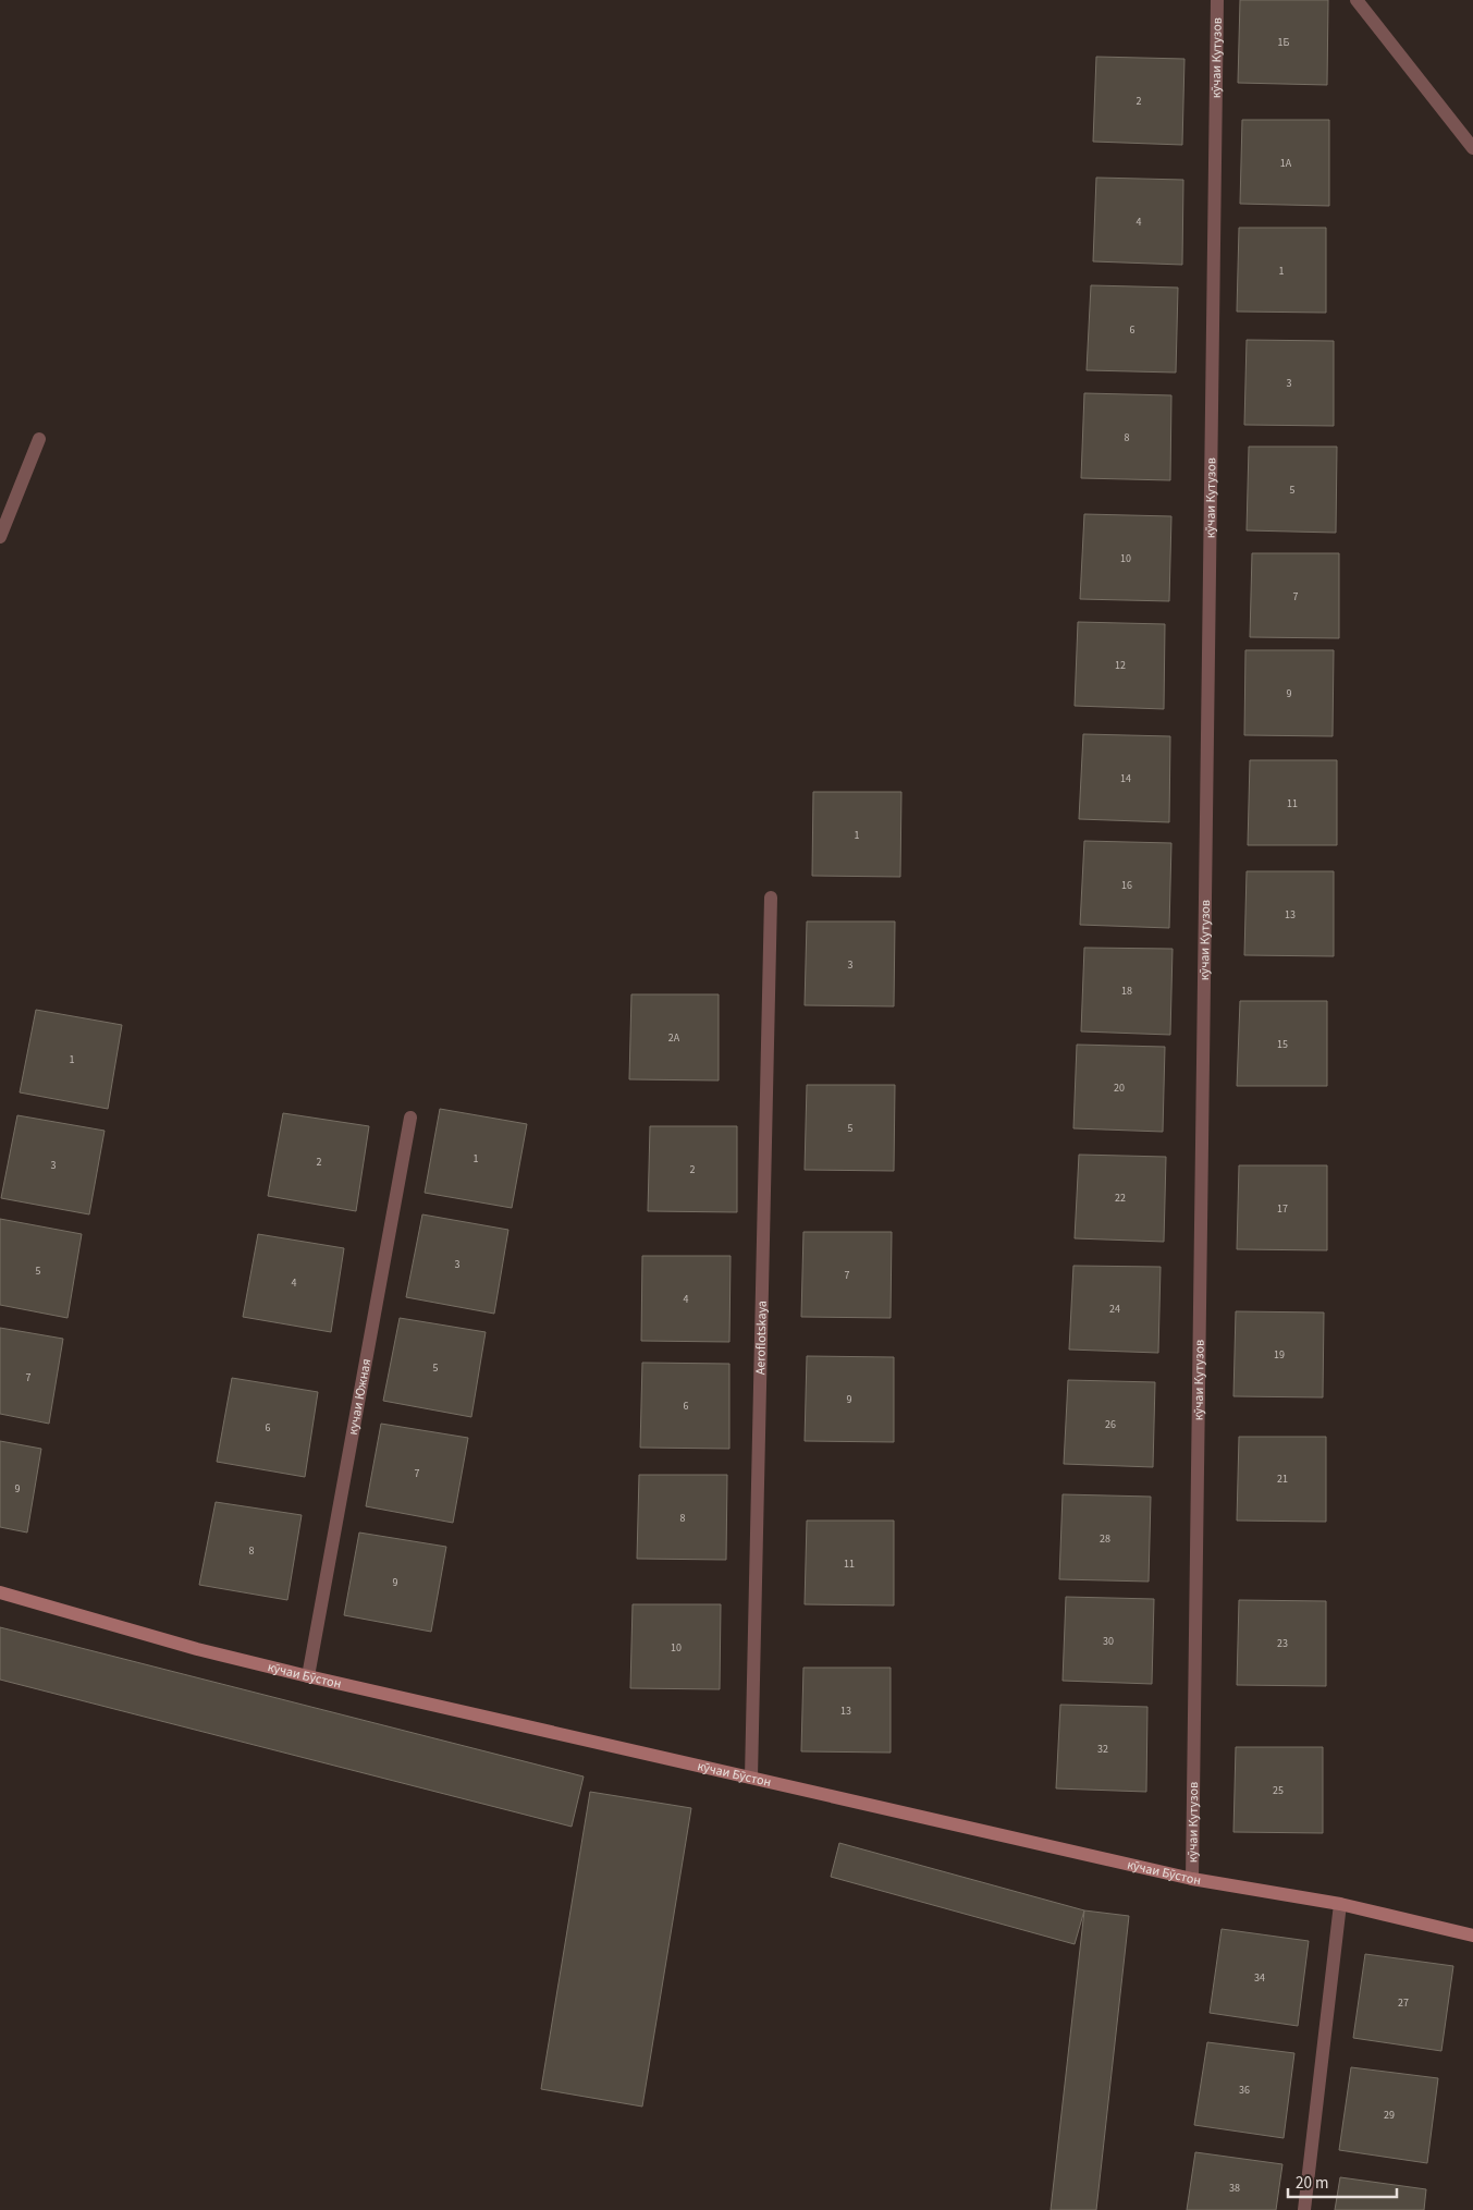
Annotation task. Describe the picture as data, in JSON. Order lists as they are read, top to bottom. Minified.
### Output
{"streets":{"main road":["кӯчаи Бӯстон"],"street":["кӯчаи Кутузов","Aeroflotskaya","кучаи Южная"]},"crossings":[["кӯчаи Кутузов","кӯчаи Бӯстон"],["Aeroflotskaya","кӯчаи Бӯстон"],["кучаи Южная","кӯчаи Бӯстон"]],"house_numbers":["1Б","2","1А","4","1","6","3","8","5","10","7","12","9","14","11","1","16","13","3","18","2А","15","1","20","5","1","2","3","2","22","17","3","5","7","4","4","24","19","5","7","9","6","26","6","7","21","9","8","28","8","11","9","30","23","10","13","32","25","34","27","36","29","38"],"scale_bar":"20 m"}
